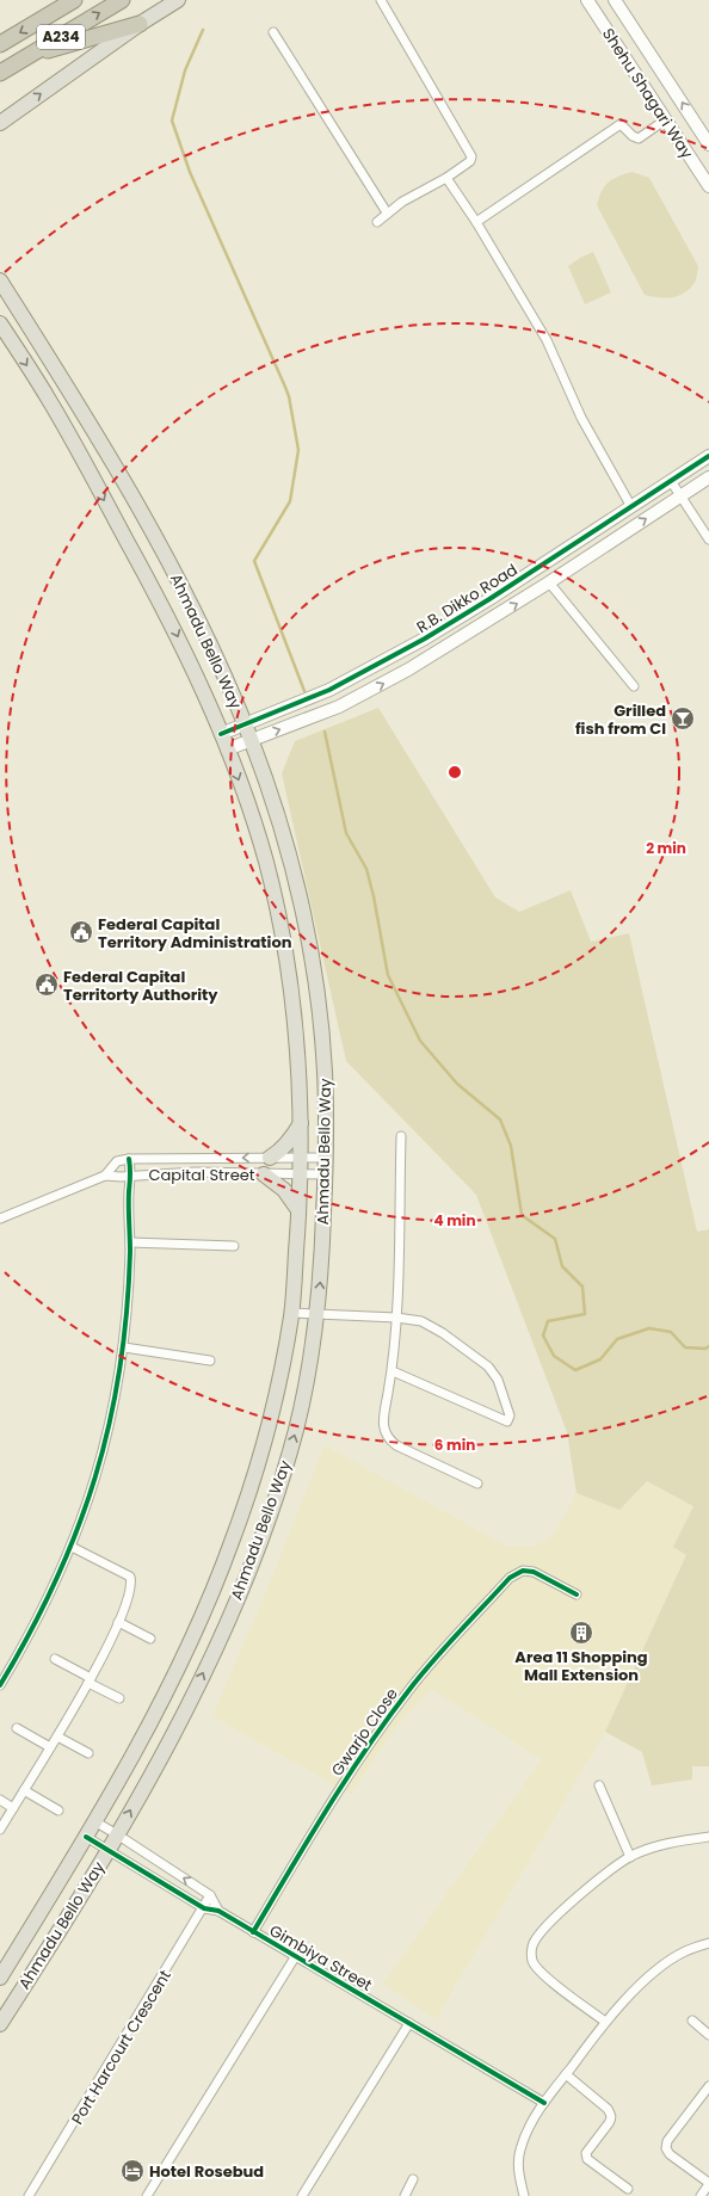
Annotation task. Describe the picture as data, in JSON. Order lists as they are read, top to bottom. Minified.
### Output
{"streets":{"highway":["A234"],"main road":["Ahmadu Bello Way"],"street":["Shehu Shagari Way","R.B. Dikko Road","Capital Street","Gwarjo Close","Gimbiya Street","Port Harcourt Crescent"]},"crossings":[["R.B. Dikko Road","Ahmadu Bello Way"],["Ahmadu Bello Way","Capital Street"],["Ahmadu Bello Way","Gimbiya Street"],["Gwarjo Close","Gimbiya Street"],["Gimbiya Street","Port Harcourt Crescent"]],"places":{"bar":["Grilled fish from CI"],"public building":["Federal Capital Territory Administration","Federal Capital Territorty Authority"],"building":["Area 11 Shopping Mall Extension"],"hotel":["Hotel Rosebud"]},"rings":["2 min","4 min","6 min"]}
